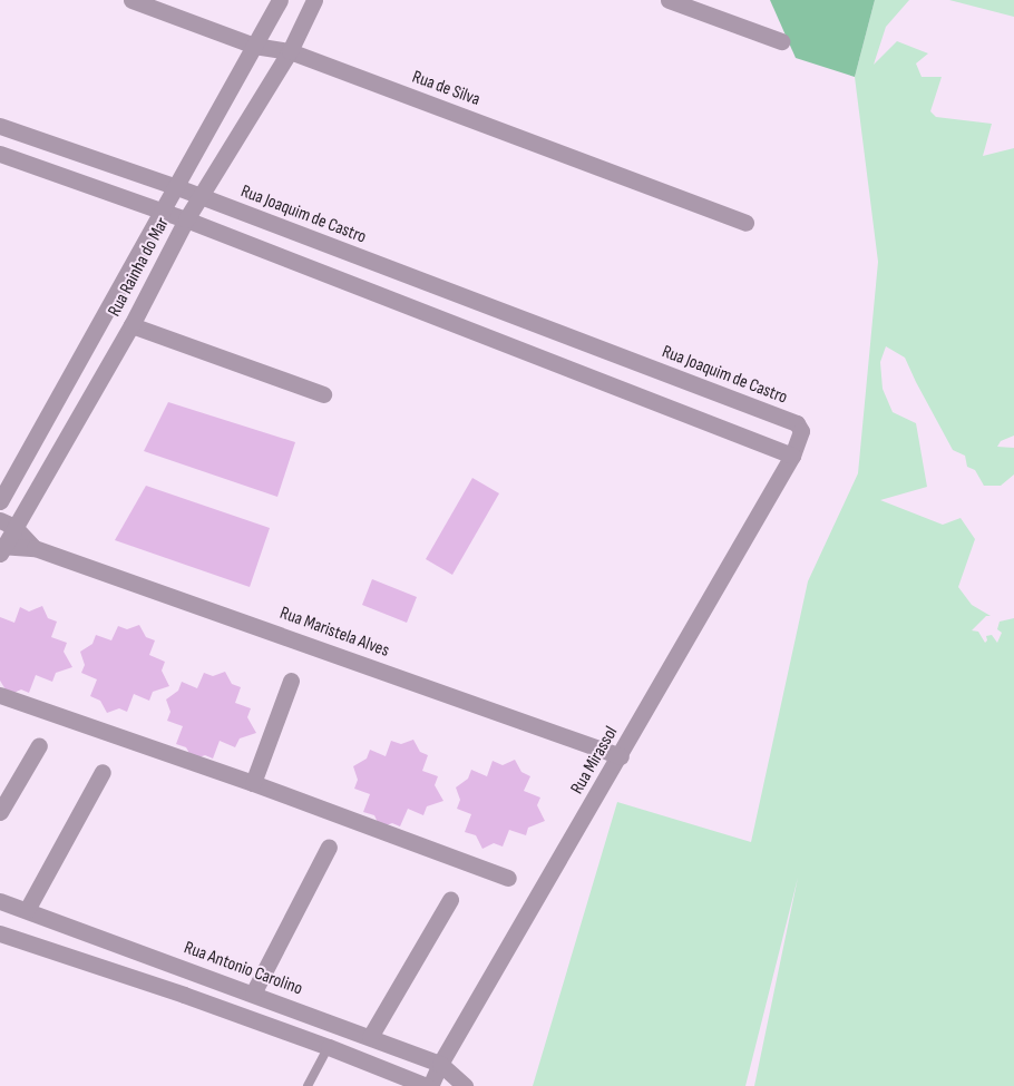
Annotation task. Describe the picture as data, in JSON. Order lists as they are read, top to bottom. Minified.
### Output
{"streets":{"street":["Rua de Silva","Rua Joaquim de Castro","Rua Rainha do Mar","Rua Maristela Alves","Rua Mirassol","Rua Antonio Carolino"]},"crossings":[["Rua de Silva","Rua Rainha do Mar"],["Rua Joaquim de Castro","Rua Rainha do Mar"],["Rua Joaquim de Castro","Rua Mirassol"],["Rua Rainha do Mar","Rua Maristela Alves"],["Rua Maristela Alves","Rua Mirassol"],["Rua Mirassol","Rua Antonio Carolino"]]}
